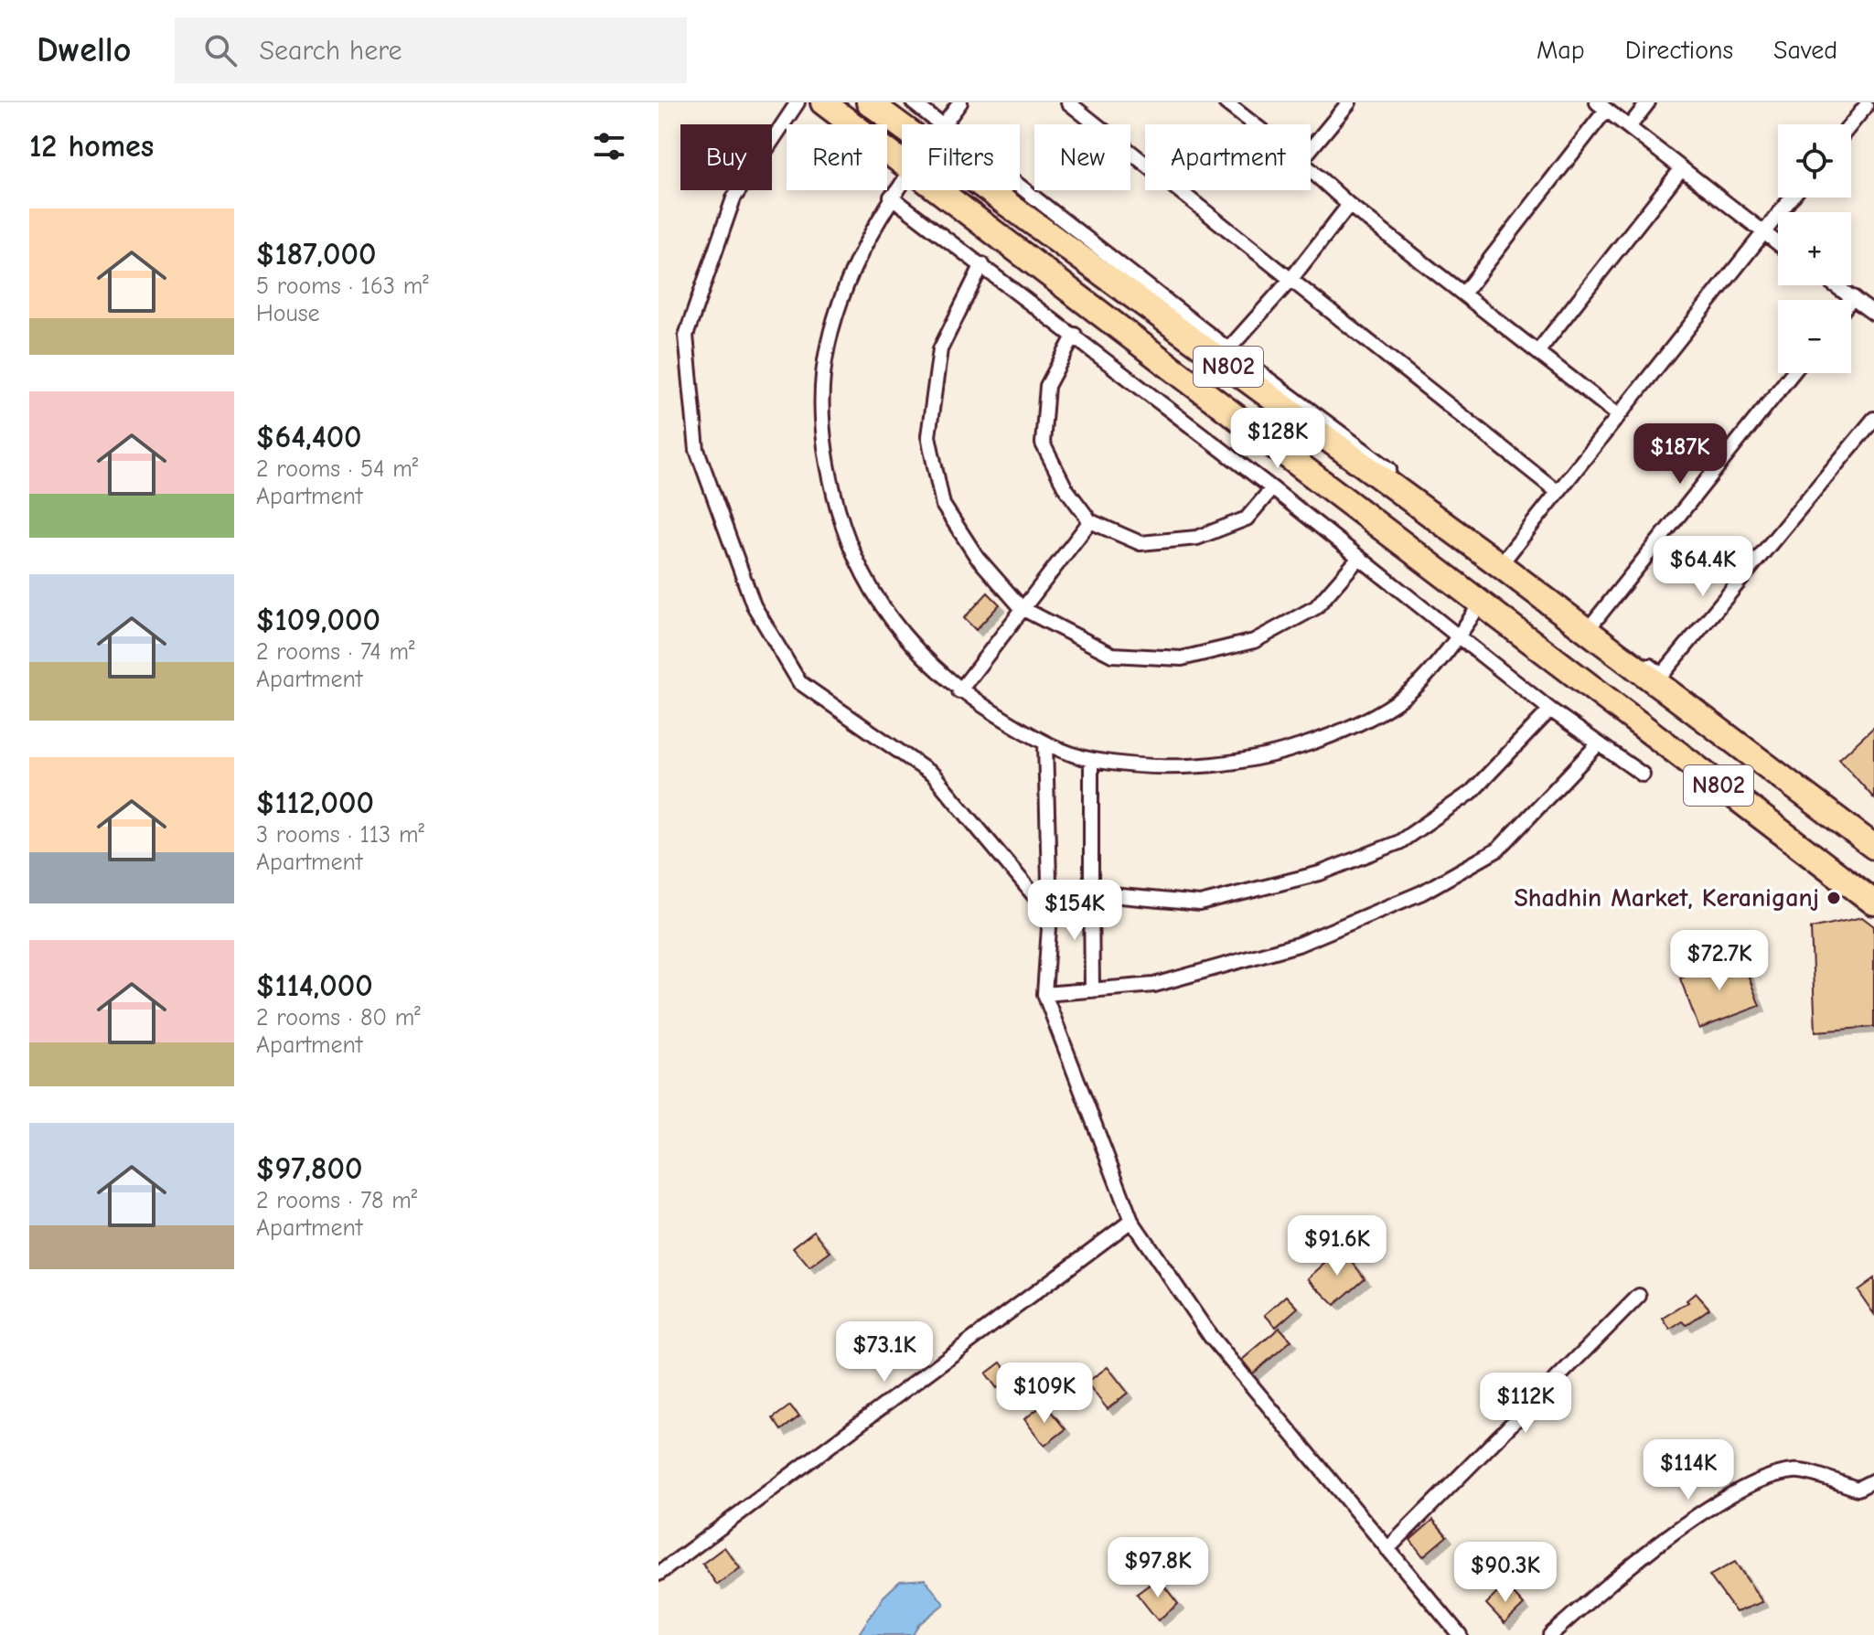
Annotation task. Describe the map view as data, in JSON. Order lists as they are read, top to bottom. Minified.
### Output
{"streets":{"highway":["N802"]},"places":["Shadhin Market, Keraniganj"],"page":{"header":"Dwello","search":"Search here","nav":["Map","Directions","Saved"],"heading":"12 homes","map_buttons":["+","−"],"chip":["Buy","Rent","Filters","New","Apartment"],"list":[{"name":"$187,000","note":"5 rooms · 163 m² · House"},{"name":"$64,400","note":"2 rooms · 54 m² · Apartment"},{"name":"$109,000","note":"2 rooms · 74 m² · Apartment"},{"name":"$112,000","note":"3 rooms · 113 m² · Apartment"},{"name":"$114,000","note":"2 rooms · 80 m² · Apartment"},{"name":"$97,800","note":"2 rooms · 78 m² · Apartment"}],"price":["$128K","$187K","$64.4K","$154K","$72.7K","$91.6K","$73.1K","$109K","$112K","$114K","$97.8K","$90.3K"]}}
